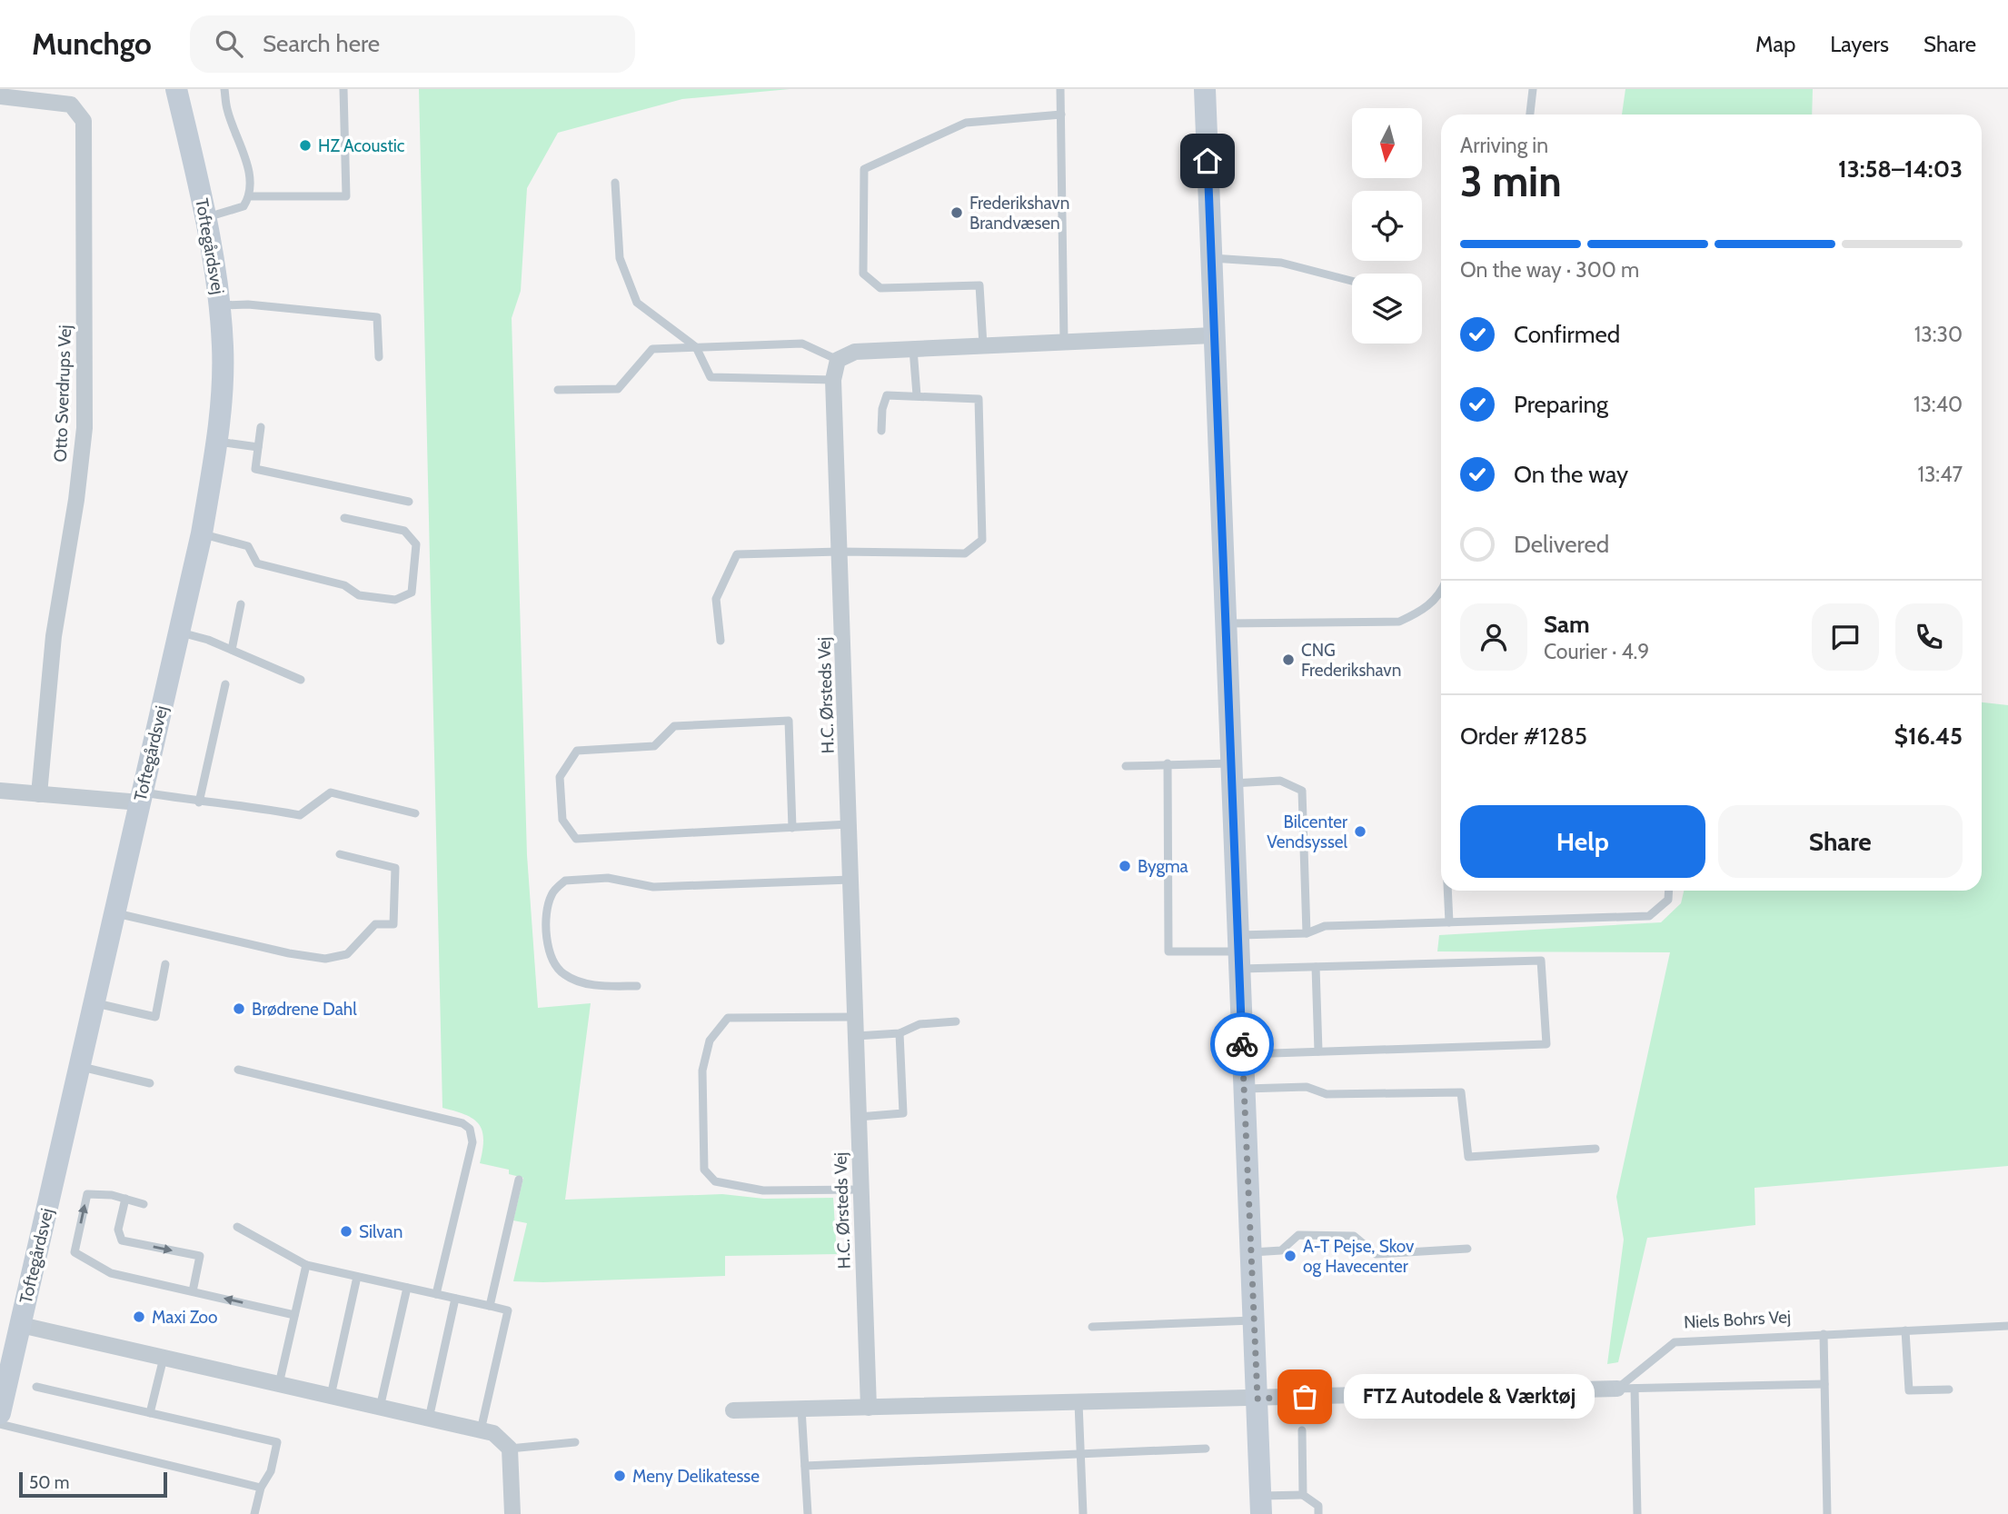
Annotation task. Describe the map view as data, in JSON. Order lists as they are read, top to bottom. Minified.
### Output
{"streets":{"street":["Toftegårdsvej","Otto Sverdrups Vej","H.C. Ørsteds Vej"],"lane":["Niels Bohrs Vej"]},"places":["HZ Acoustic","Frederikshavn Brandvæsen","CNG Frederikshavn","Bilcenter Vendsyssel","Bygma","Brødrene Dahl","Silvan","A-T Pejse, Skov og Havecenter","Maxi Zoo","FTZ Autodele & Værktøj","Meny Delikatesse"],"scale_bar":"50 m","north":"bottom","page":{"header":"Munchgo","search":"Search here","nav":["Map","Layers","Share"],"heading":["3 min","Arriving in","13:58–14:03"],"panel":["Sam","Courier · 4.9","Order #1285","$16.45"],"bar":"On the way · 300 m","list":[["Confirmed","13:30"],["Preparing","13:40"],["On the way","13:47"],"Delivered"],"buttons":["Help","Share"],"bubble":"FTZ Autodele & Værktøj","scale":"50 m"}}
